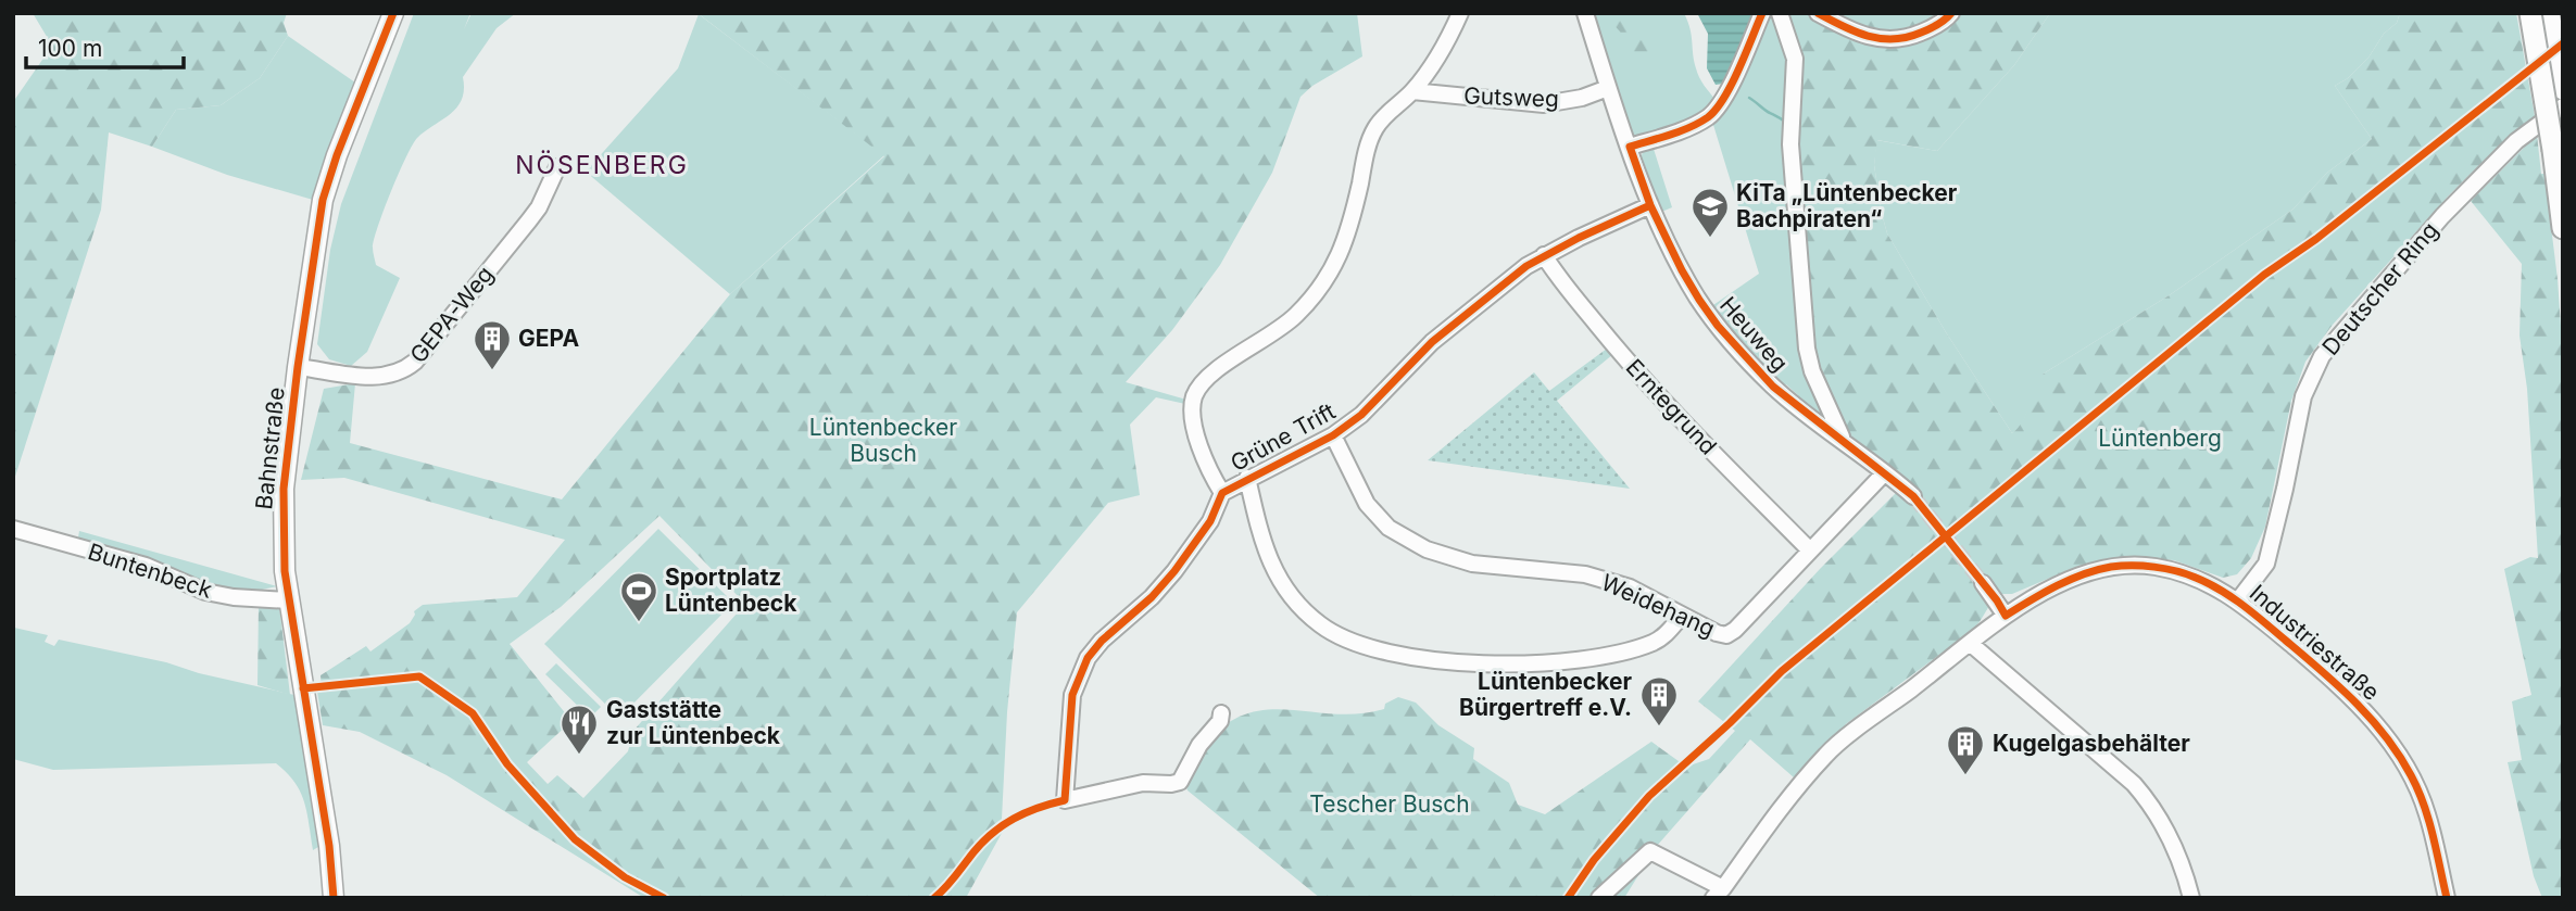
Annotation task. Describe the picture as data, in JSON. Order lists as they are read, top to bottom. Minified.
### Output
{"streets":{"main road":["Bahnstraße"],"street":["Gutsweg","Deutscher Ring","GEPA-Weg","Heuweg","Erntegrund","Grüne Trift","Buntenbeck","Weidehang","Industriestraße"]},"crossings":[["Gutsweg","Heuweg"],["Deutscher Ring","Industriestraße"],["GEPA-Weg","Bahnstraße"],["Heuweg","Grüne Trift"],["Heuweg","Weidehang"],["Erntegrund","Grüne Trift"],["Erntegrund","Weidehang"],["Grüne Trift","Weidehang"],["Bahnstraße","Buntenbeck"]],"districts":["NÖSENBERG"],"parks":["Lüntenbecker Busch","Lüntenberg","Tescher Busch"],"places":{"school or university":["KiTa „Lüntenbecker Bachpiraten“"],"building":["GEPA","Lüntenbecker Bürgertreff e.V.","Kugelgasbehälter"],"sports":["Sportplatz Lüntenbeck"],"restaurant":["Gaststätte zur Lüntenbeck"]},"scale_bar":"100 m"}
